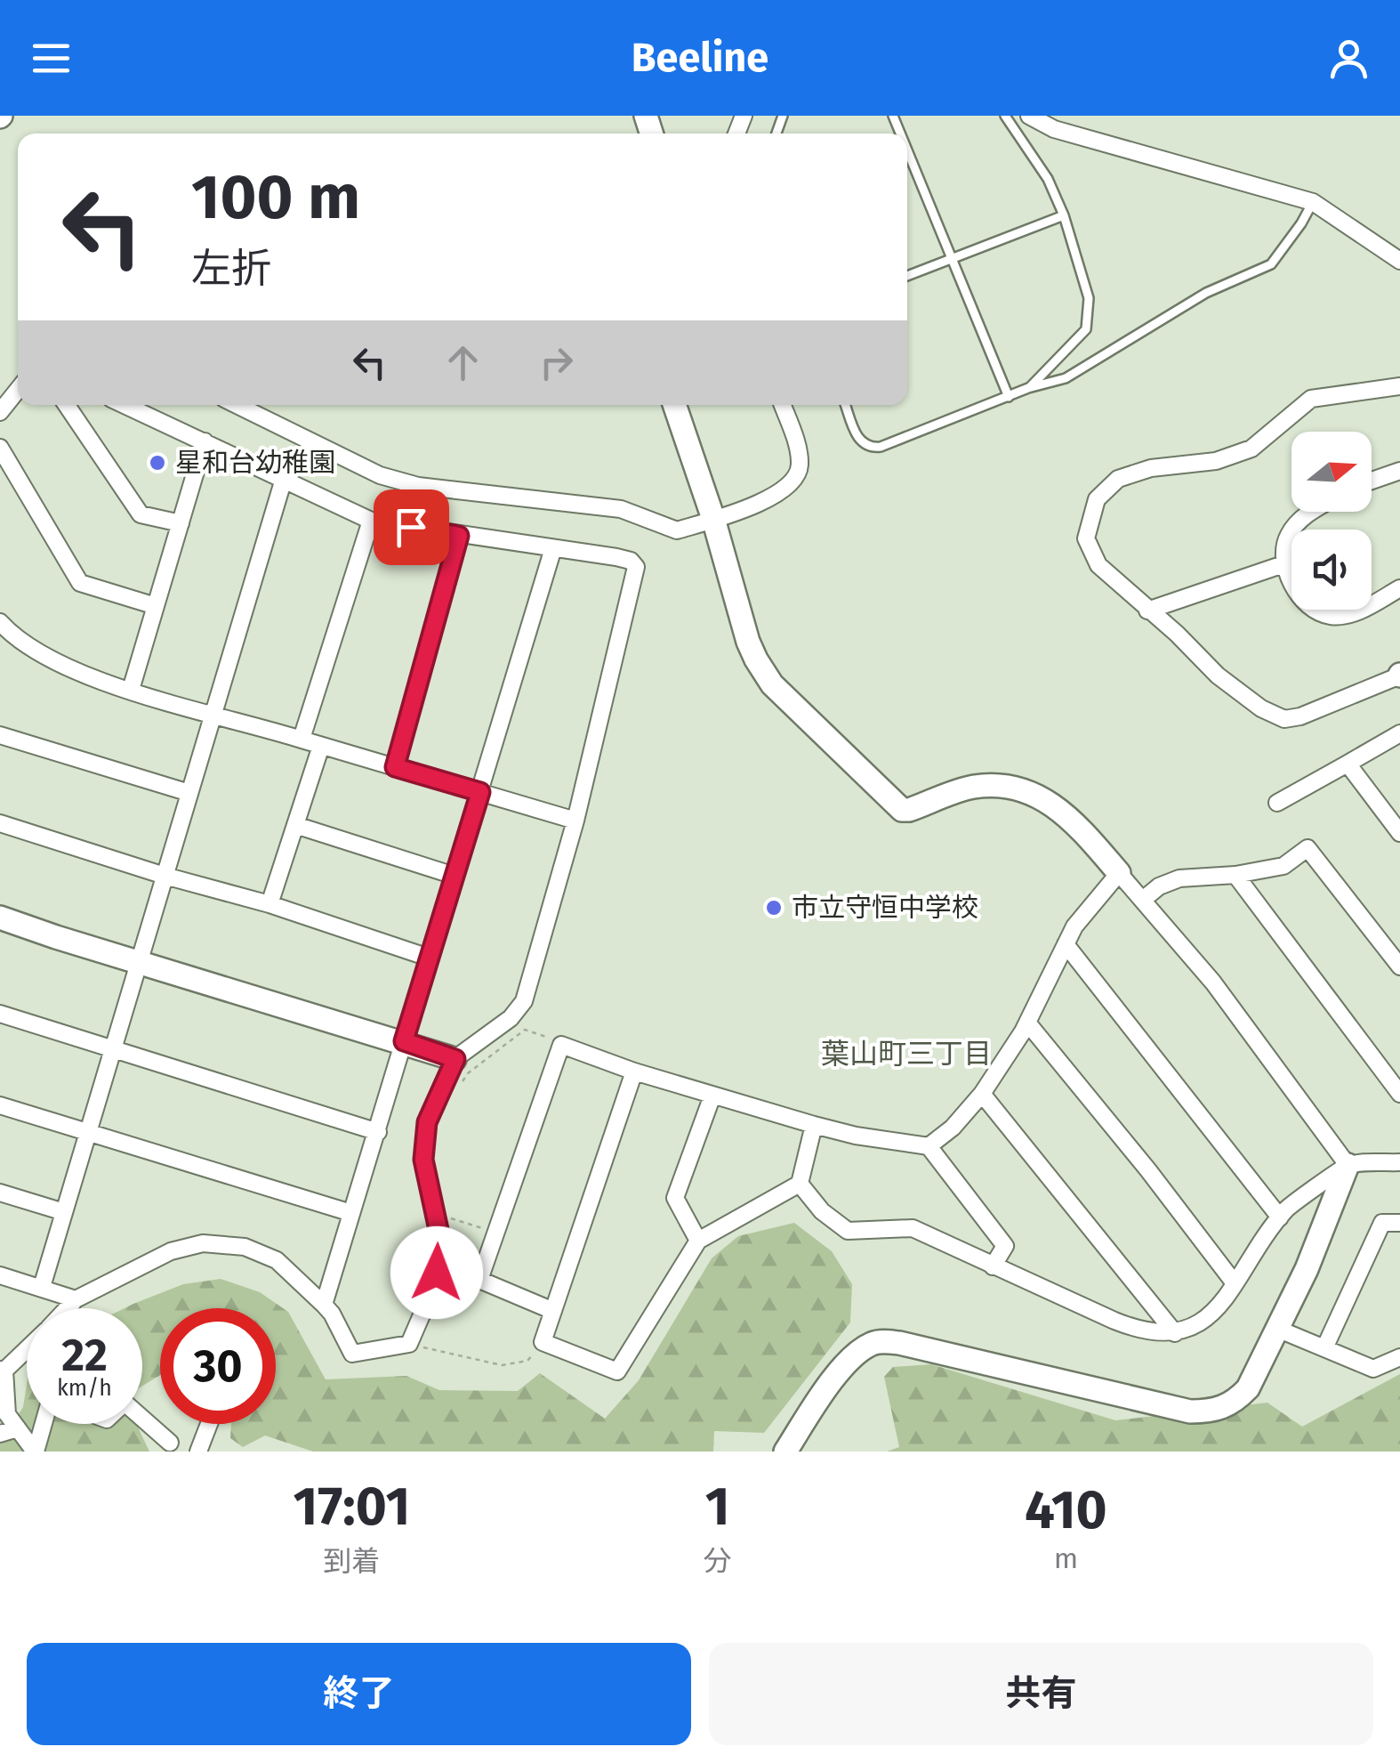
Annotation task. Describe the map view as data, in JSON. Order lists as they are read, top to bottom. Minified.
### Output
{"districts":["葉山町三丁目"],"places":["星和台幼稚園","市立守恒中学校"],"north":"right","page":{"header":"Beeline","turn":["100 m","左折"],"speed":"22 km/h","limit":"30","eta":["17:01","到着","1","分","410","m"],"buttons":["終了","共有"]}}
